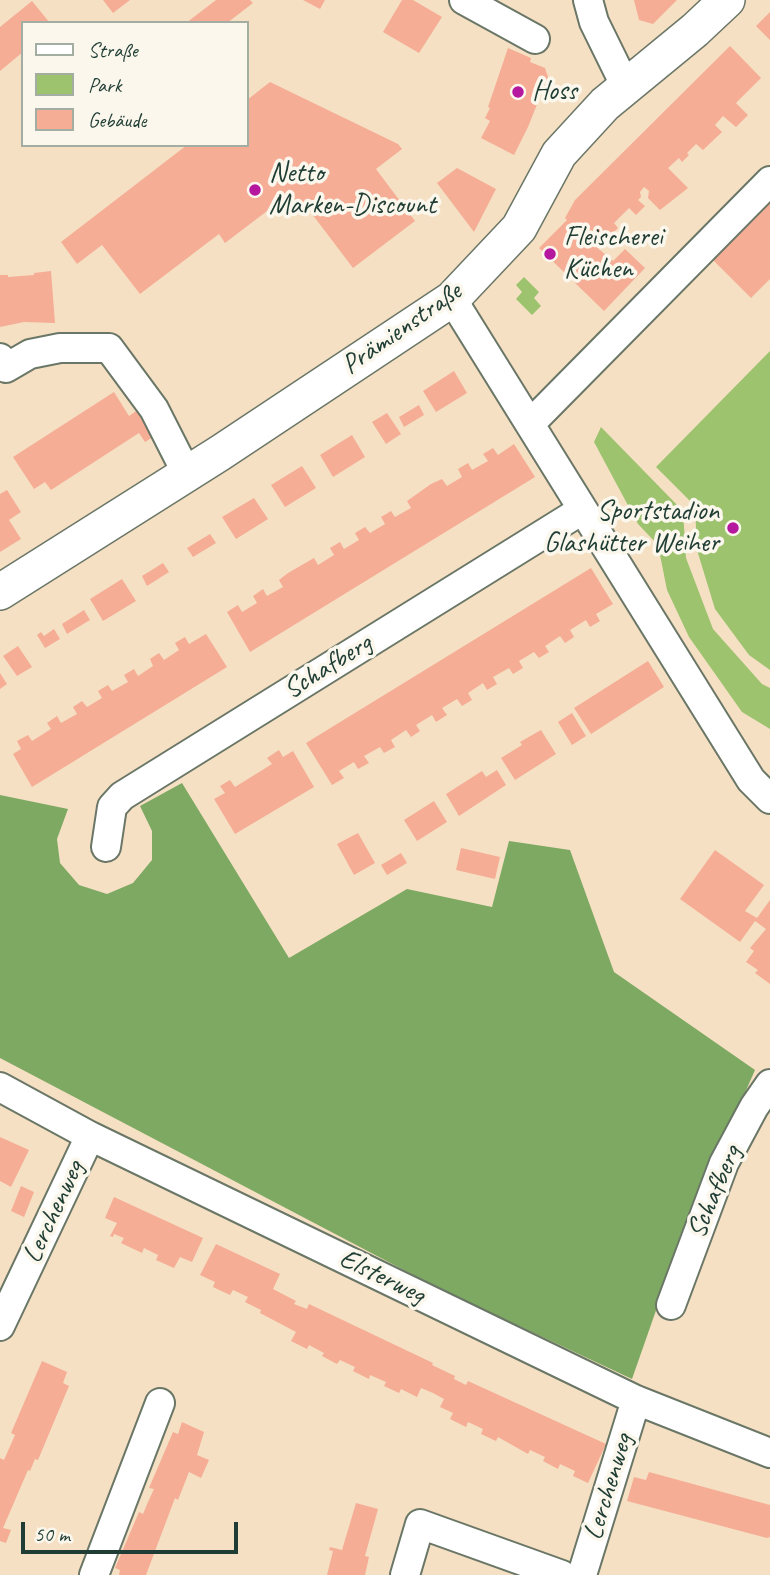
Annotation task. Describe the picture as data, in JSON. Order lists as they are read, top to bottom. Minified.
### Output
{"streets":{"street":["Prämienstraße","Schafberg","Lerchenweg","Elsterweg"]},"crossings":[["Lerchenweg","Elsterweg"]],"places":["Hoss","Netto Marken-Discount","Fleischerei Küchen","Sportstadion Glashütter Weiher"],"legend":["Straße","Park","Gebäude"],"scale_bar":"50 m"}
